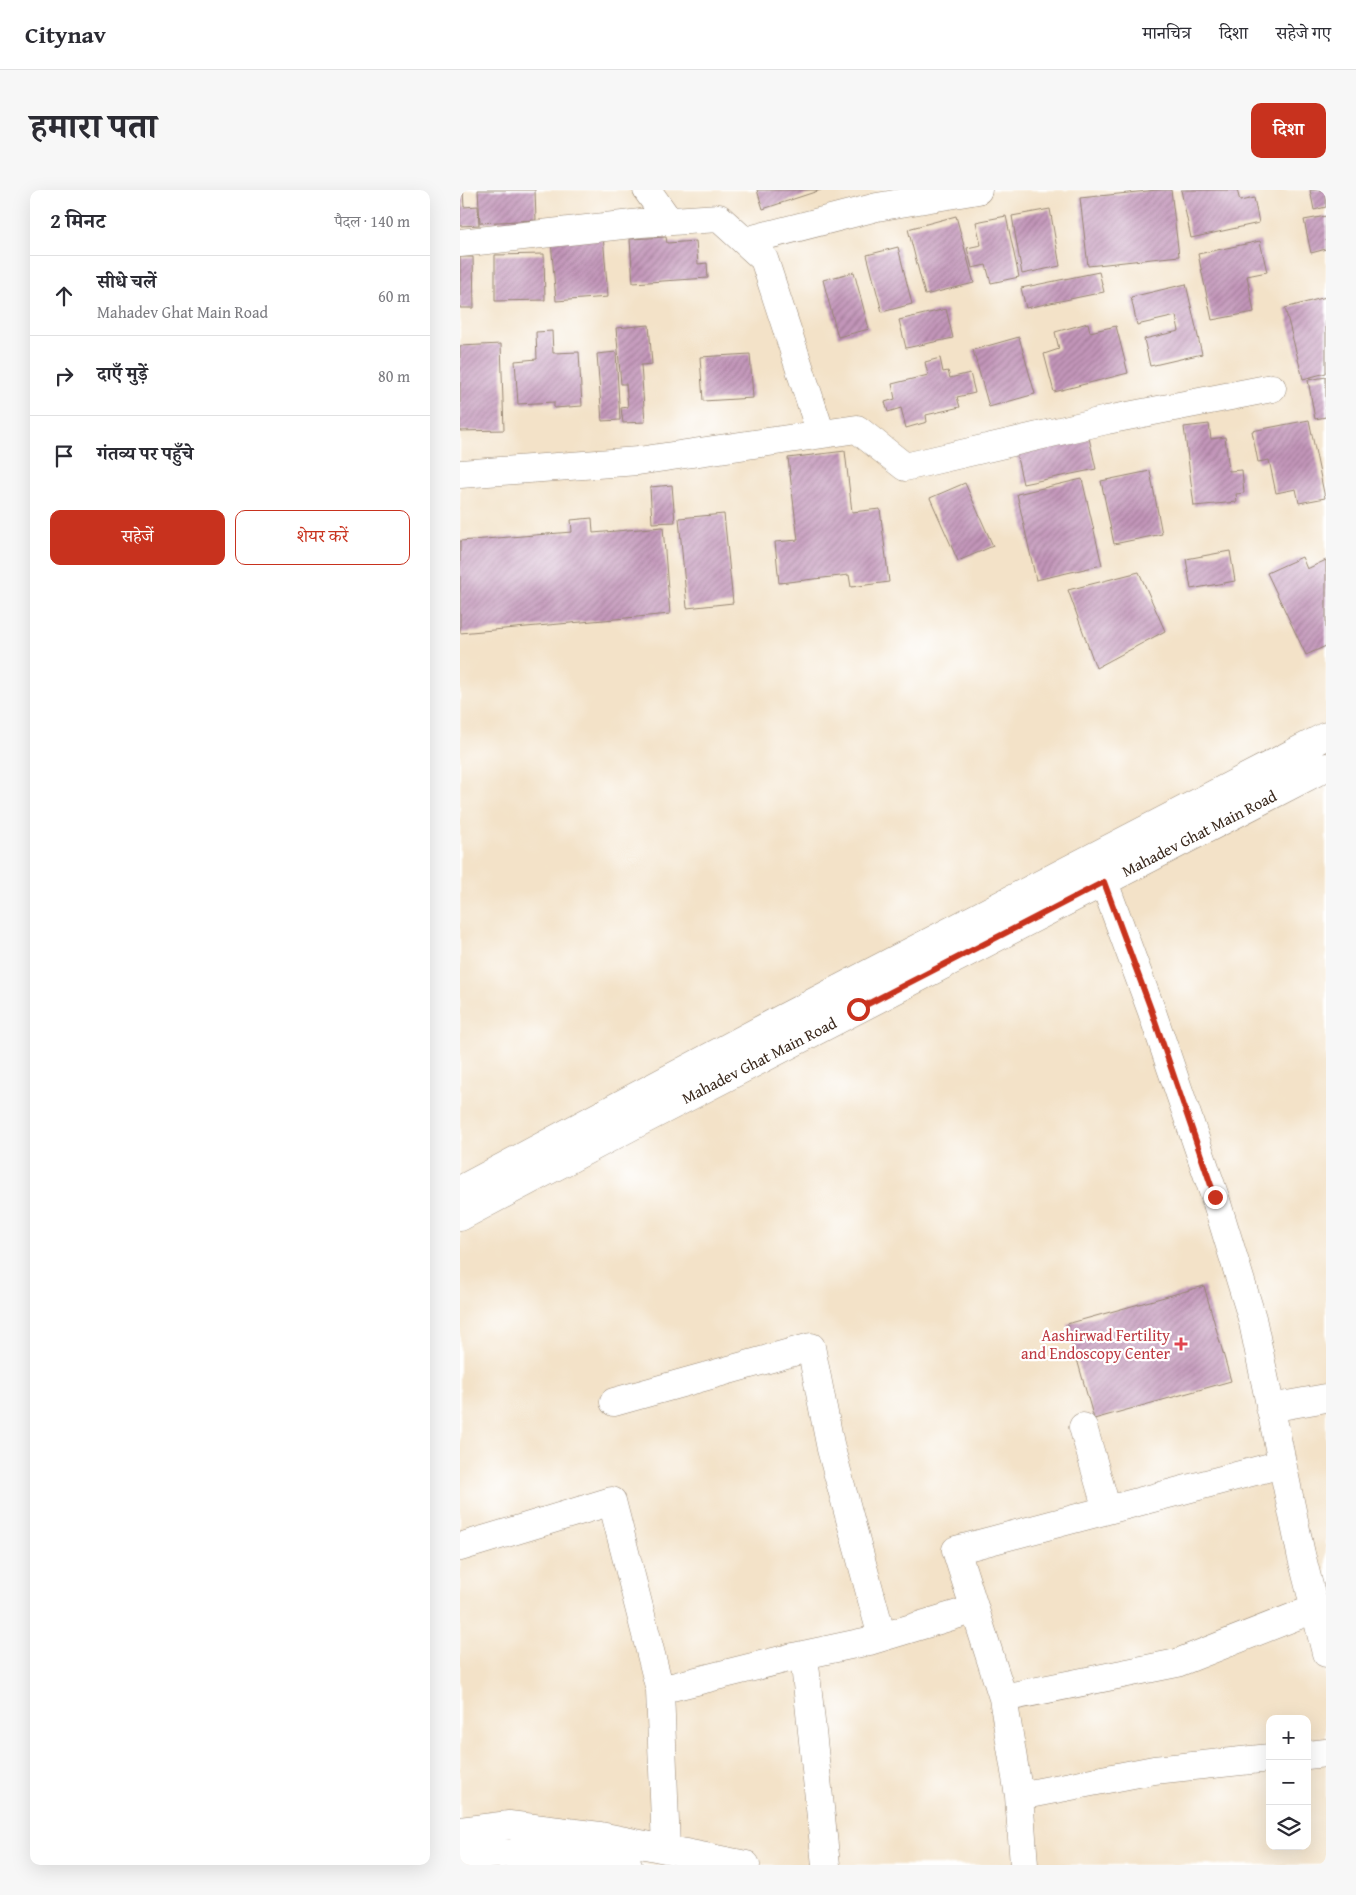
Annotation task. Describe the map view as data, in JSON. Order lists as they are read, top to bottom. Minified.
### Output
{"streets":{"street":["Mahadev Ghat Main Road"]},"places":{"health":["Aashirwad Fertility and Endoscopy Center"]},"page":{"header":"Citynav","nav":["मानचित्र","दिशा","सहेजे गए"],"title":"हमारा पता","buttons":["दिशा",["सहेजें","शेयर करें"]],"heading":["2 मिनट","पैदल · 140 m"],"list":[["सीधे चलें","Mahadev Ghat Main Road","60 m"],["दाएँ मुड़ें","80 m"],"गंतव्य पर पहुँचे"],"map_buttons":["+","−"]}}
